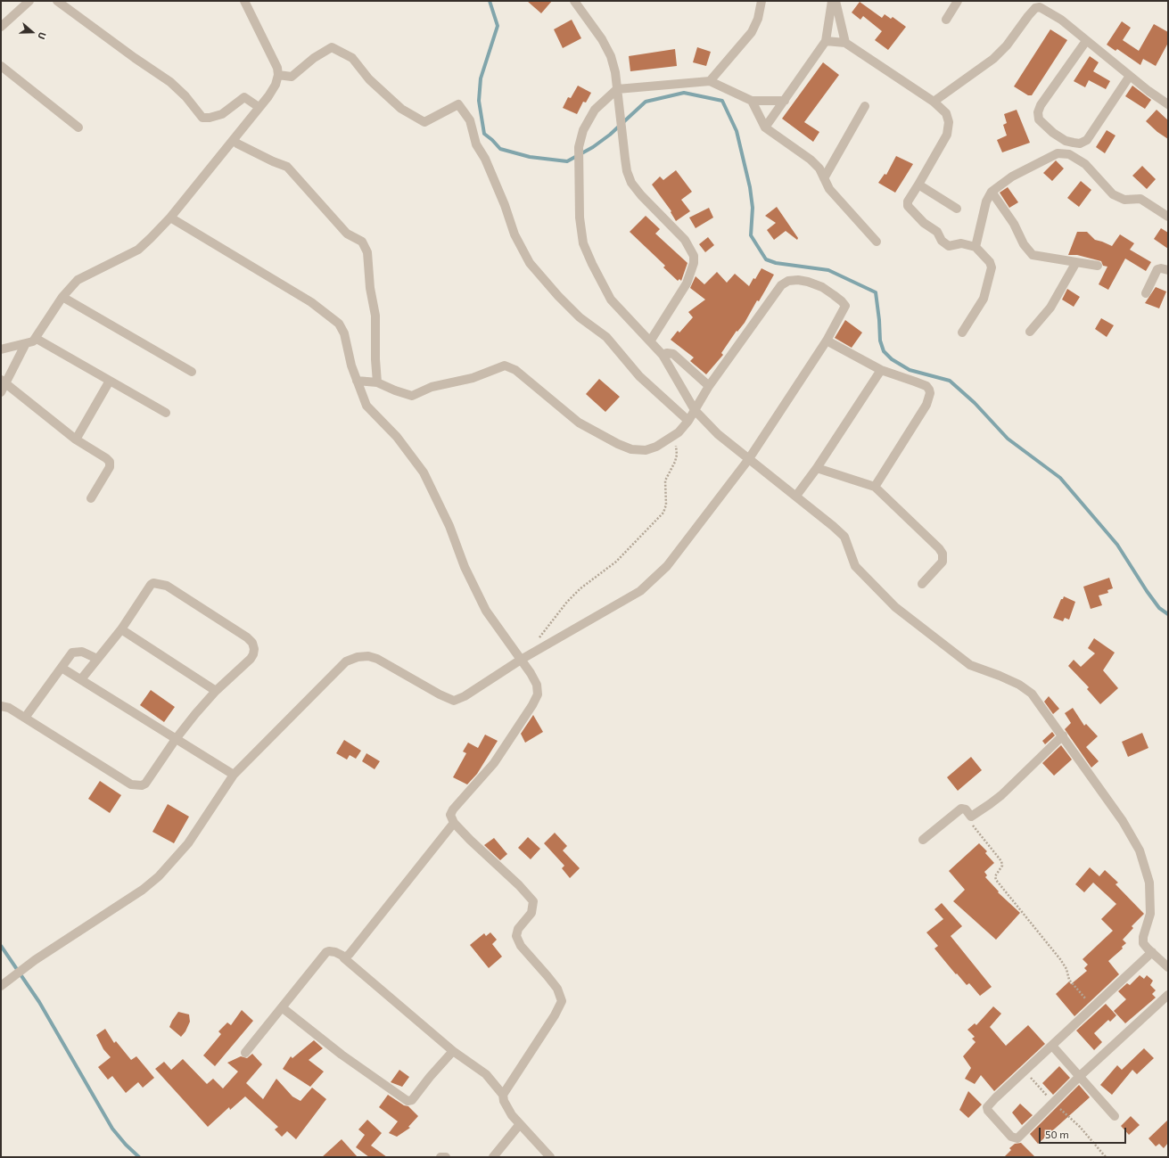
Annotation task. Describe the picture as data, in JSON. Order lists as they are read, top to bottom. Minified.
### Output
{"scale_bar":"50 m","north":"right"}
